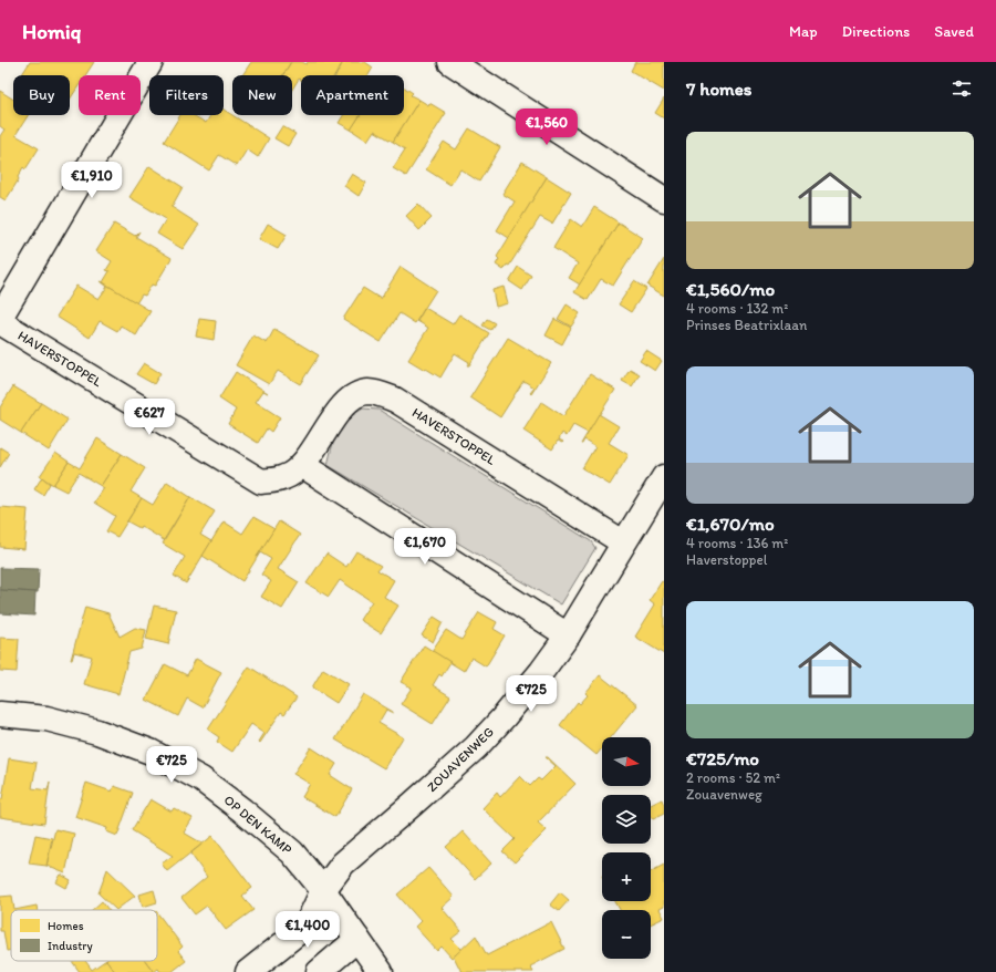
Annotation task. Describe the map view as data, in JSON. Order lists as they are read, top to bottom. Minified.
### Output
{"streets":{"street":["HAVERSTOPPEL","ZOUAVENWEG","OP DEN KAMP"]},"crossings":[["HAVERSTOPPEL","ZOUAVENWEG"],["ZOUAVENWEG","OP DEN KAMP"]],"legend":["Homes","Industry"],"north":"right","page":{"header":"Homiq","nav":["Map","Directions","Saved"],"heading":"7 homes","chip":["Buy","Rent","Filters","New","Apartment"],"price":["€1,560","€1,910","€627","€1,670","€725","€725","€1,400"],"list":[{"name":"€1,560/mo","note":"4 rooms · 132 m² · Prinses Beatrixlaan"},{"name":"€1,670/mo","note":"4 rooms · 136 m² · Haverstoppel"},{"name":"€725/mo","note":"2 rooms · 52 m² · Zouavenweg"}],"map_buttons":["+","−"]}}
